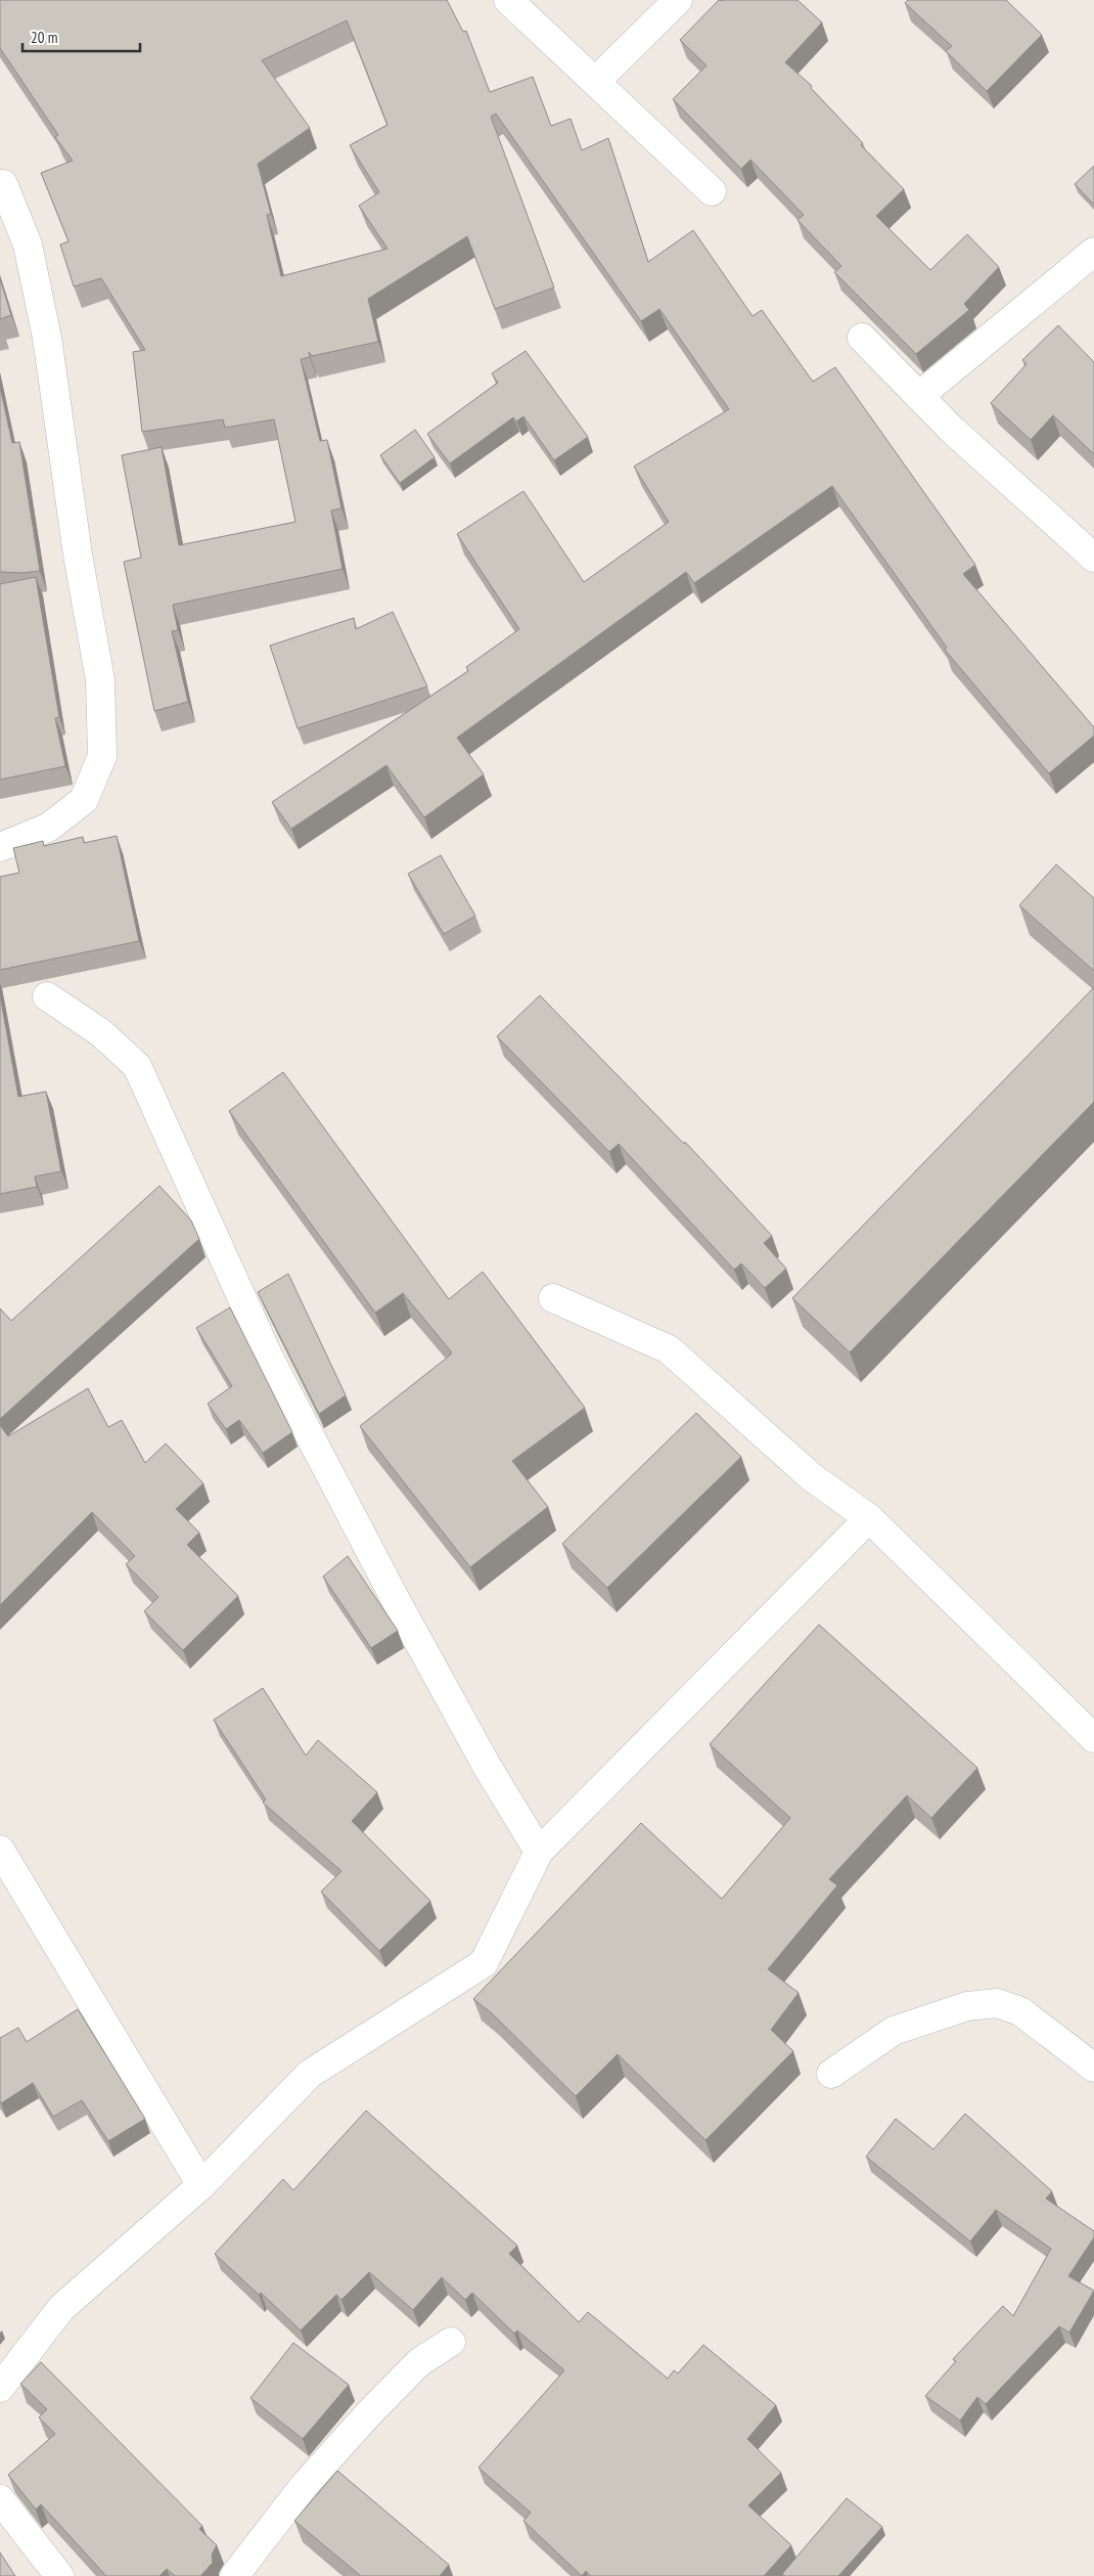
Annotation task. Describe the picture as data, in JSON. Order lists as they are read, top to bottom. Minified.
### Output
{"scale_bar":"20 m"}
